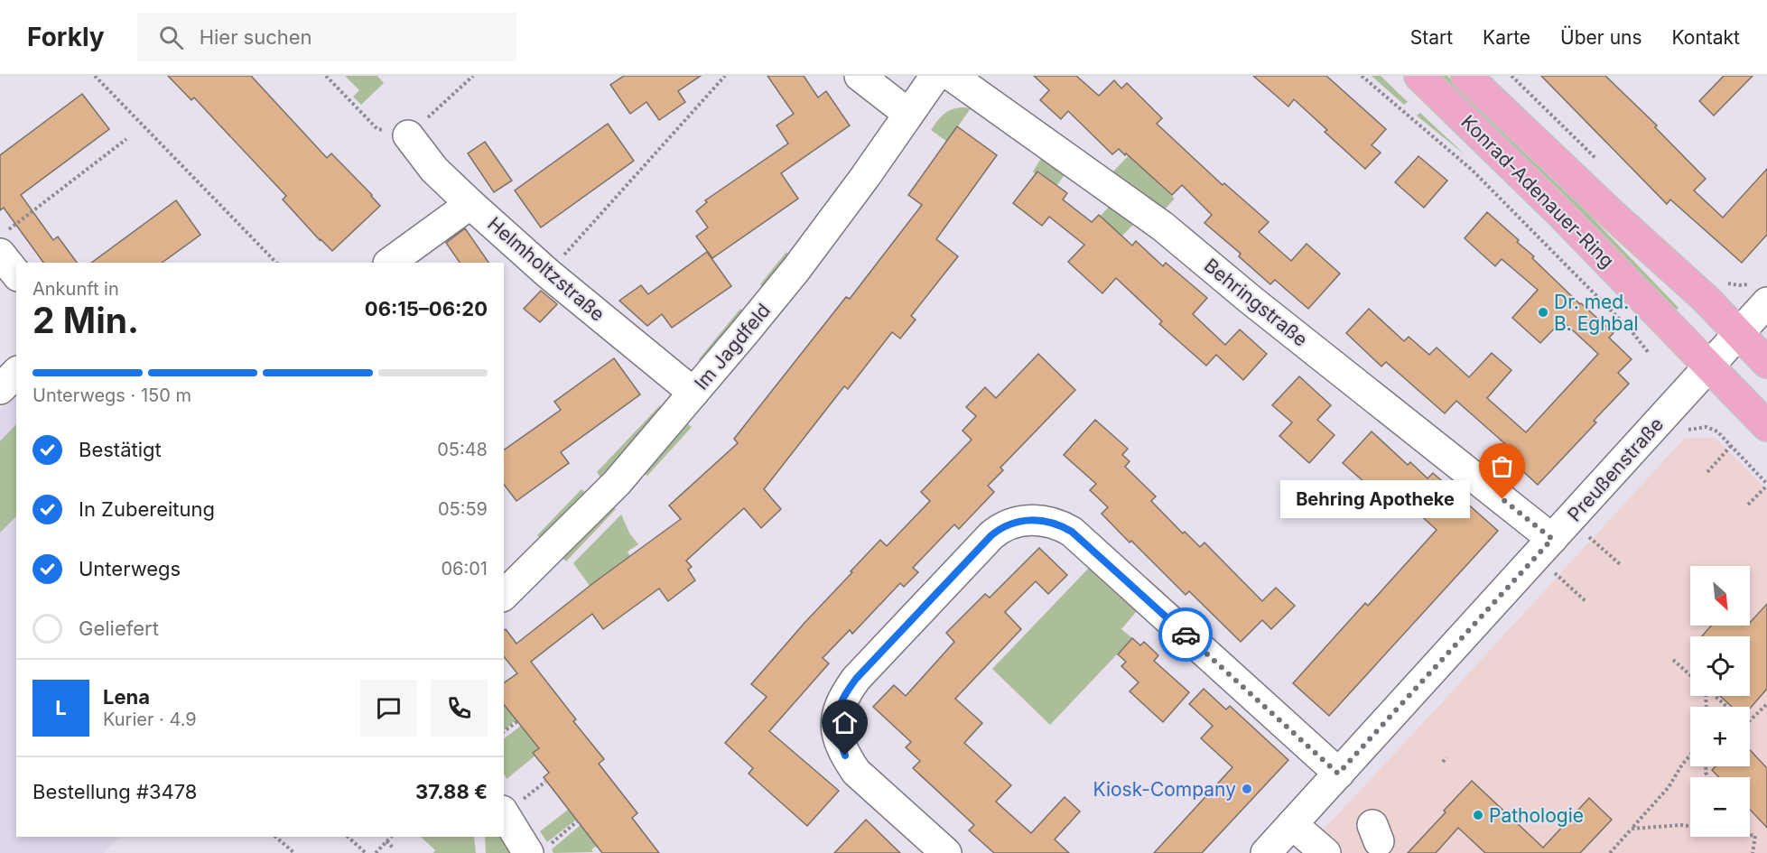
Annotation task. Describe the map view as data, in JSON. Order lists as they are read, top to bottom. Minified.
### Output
{"streets":{"main road":["Konrad-Adenauer-Ring"],"street":["Helmholtzstraße","Behringstraße","Im Jagdfeld","Preußenstraße"]},"crossings":[["Konrad-Adenauer-Ring","Preußenstraße"],["Helmholtzstraße","Im Jagdfeld"],["Behringstraße","Preußenstraße"]],"places":["Dr. med. B. Eghbal","Behring Apotheke","Kiosk-Company","Pathologie"],"north":"bottom right","page":{"header":"Forkly","search":"Hier suchen","nav":["Start","Karte","Über uns","Kontakt"],"heading":["2 Min.","Ankunft in","06:15–06:20"],"panel":["Lena","Kurier · 4.9","Bestellung #3478","37.88 €"],"bar":"Unterwegs · 150 m","list":[["Bestätigt","05:48"],["In Zubereitung","05:59"],["Unterwegs","06:01"],"Geliefert"],"bubble":"Behring Apotheke","map_buttons":["+","−"],"round":"L"}}
